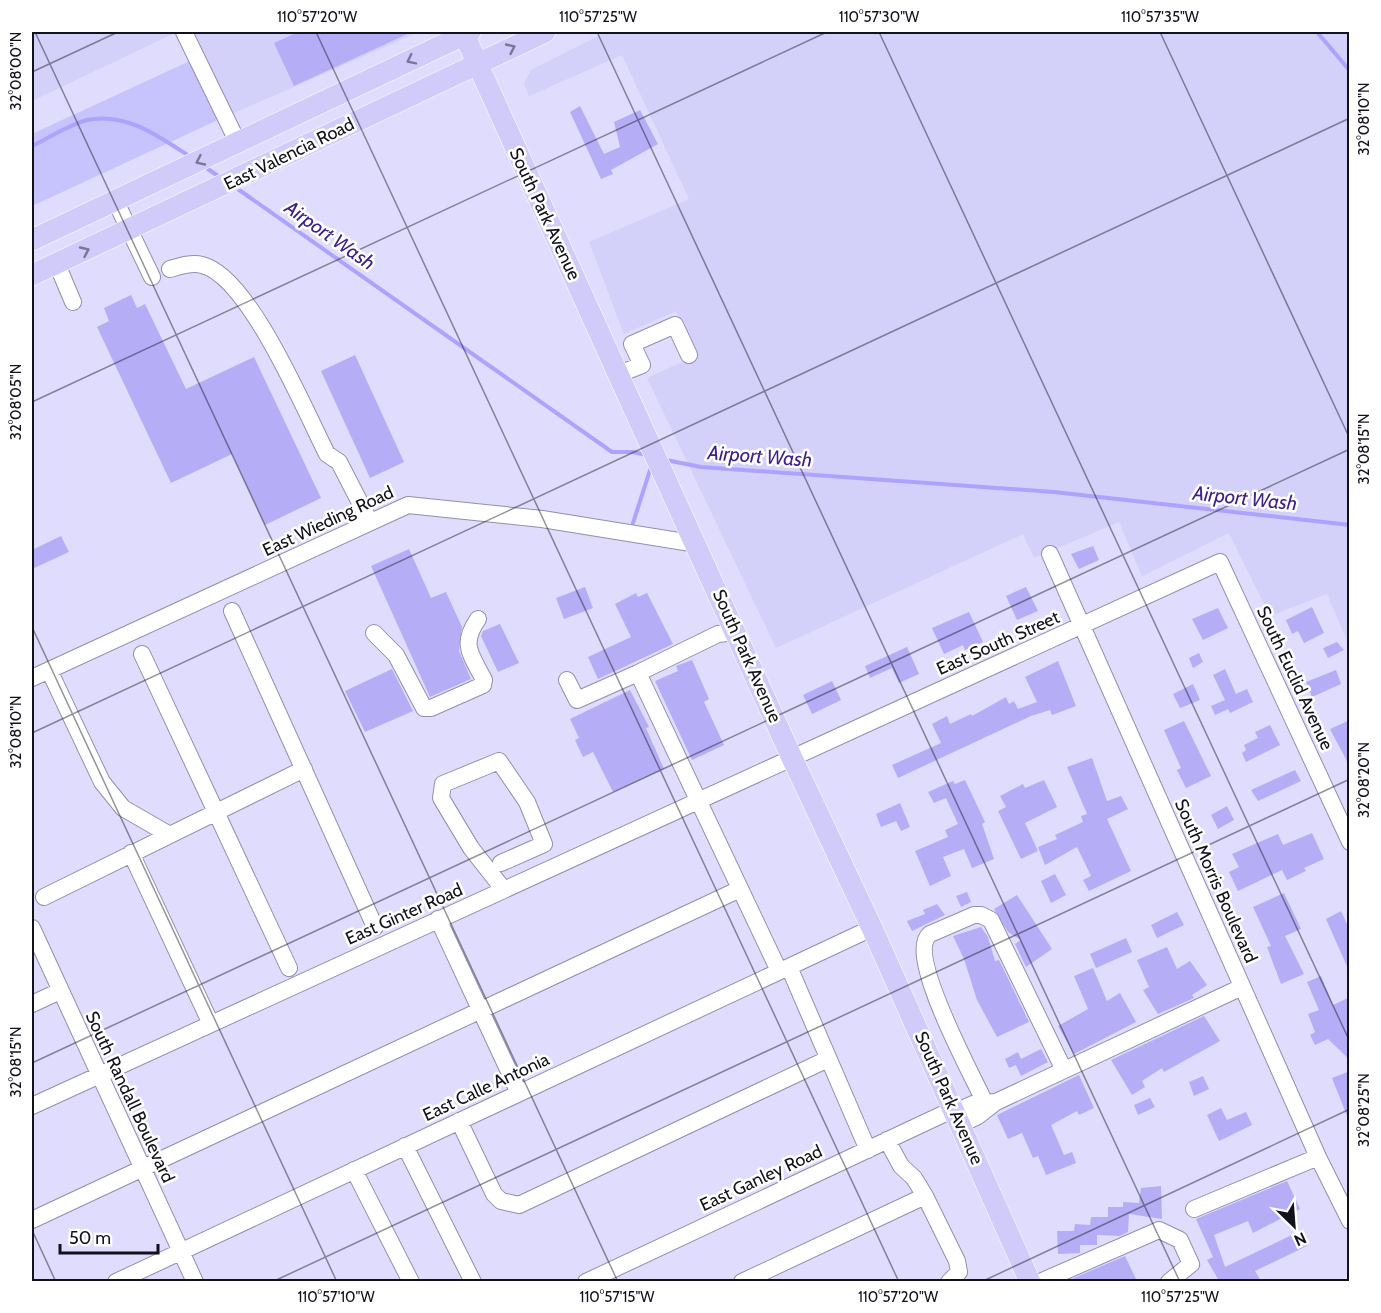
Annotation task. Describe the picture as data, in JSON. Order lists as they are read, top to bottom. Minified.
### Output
{"streets":{"main road":["East Valencia Road","South Park Avenue"],"street":["East Wieding Road","East South Street","South Euclid Avenue","South Morris Boulevard","East Ginter Road","East Calle Antonia","South Randall Boulevard","East Ganley Road"]},"crossings":[["East Valencia Road","South Park Avenue"],["South Park Avenue","East Wieding Road"],["South Park Avenue","East South Street"],["South Park Avenue","East Ginter Road"],["South Park Avenue","East Calle Antonia"],["South Park Avenue","East Ganley Road"],["East South Street","South Euclid Avenue"],["East South Street","South Morris Boulevard"],["East South Street","East Ginter Road"],["South Morris Boulevard","East Ganley Road"],["East Ginter Road","South Randall Boulevard"],["East Calle Antonia","South Randall Boulevard"]],"water":["Airport Wash"],"scale_bar":"50 m","north":"bottom right","coordinates":["110°57'20\"W","110°57'25\"W","110°57'30\"W","110°57'35\"W","32°08'00\"N","32°08'10\"N","32°08'05\"N","32°08'15\"N","32°08'20\"N","32°08'25\"N","110°57'10\"W","110°57'15\"W"]}
